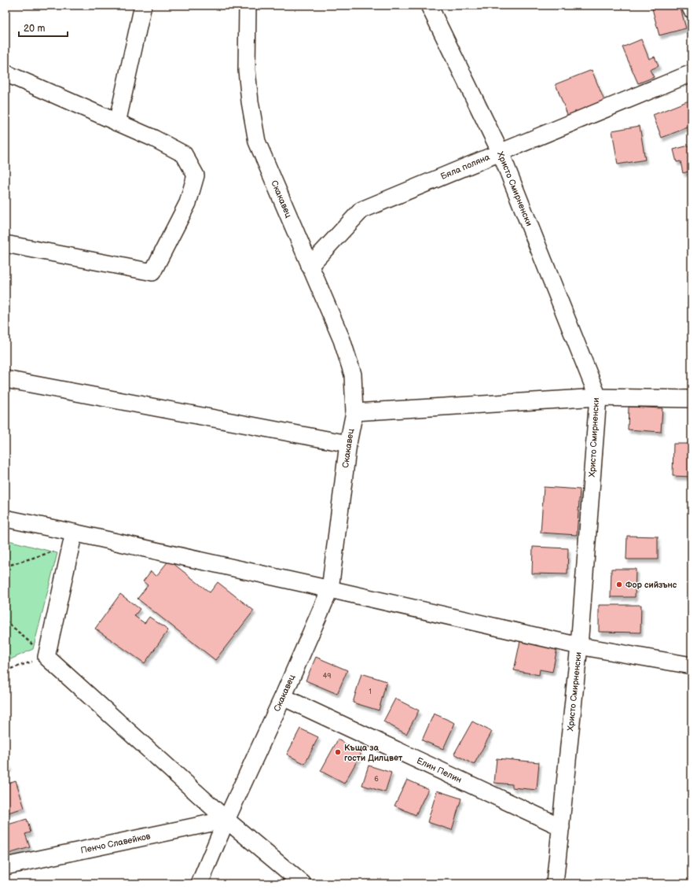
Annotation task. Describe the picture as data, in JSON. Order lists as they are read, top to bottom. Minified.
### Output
{"streets":{"street":["Бяла поляна","Христо Смирненски","Скакавец","Елин Пелин","Пенчо Славейков"]},"crossings":[["Бяла поляна","Христо Смирненски"],["Бяла поляна","Скакавец"],["Христо Смирненски","Елин Пелин"],["Скакавец","Елин Пелин"],["Скакавец","Пенчо Славейков"]],"places":["Фор сийзънс","Къща за гости Дилцвет"],"house_numbers":["49","1","6"],"scale_bar":"20 m"}
